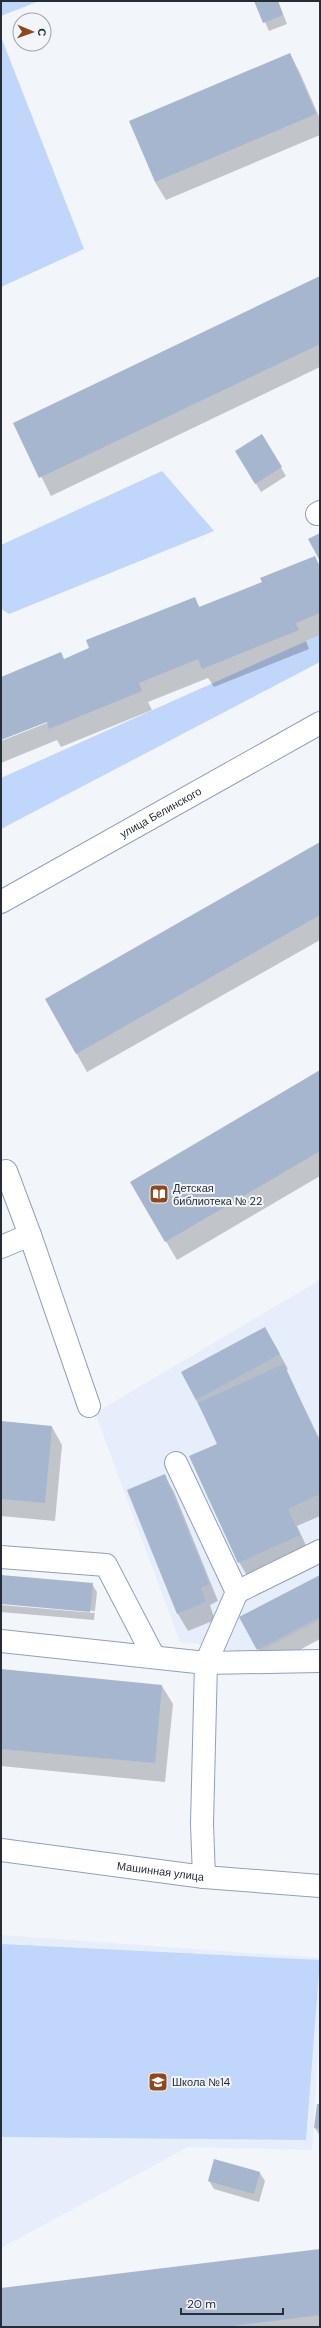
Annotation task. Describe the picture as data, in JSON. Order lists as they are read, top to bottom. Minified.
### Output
{"streets":{"main road":["улица Белинского","Машинная улица"]},"places":{"library":["Детская библиотека № 22"],"school or university":["Школа №14"]},"scale_bar":"20 m","north":"right"}
